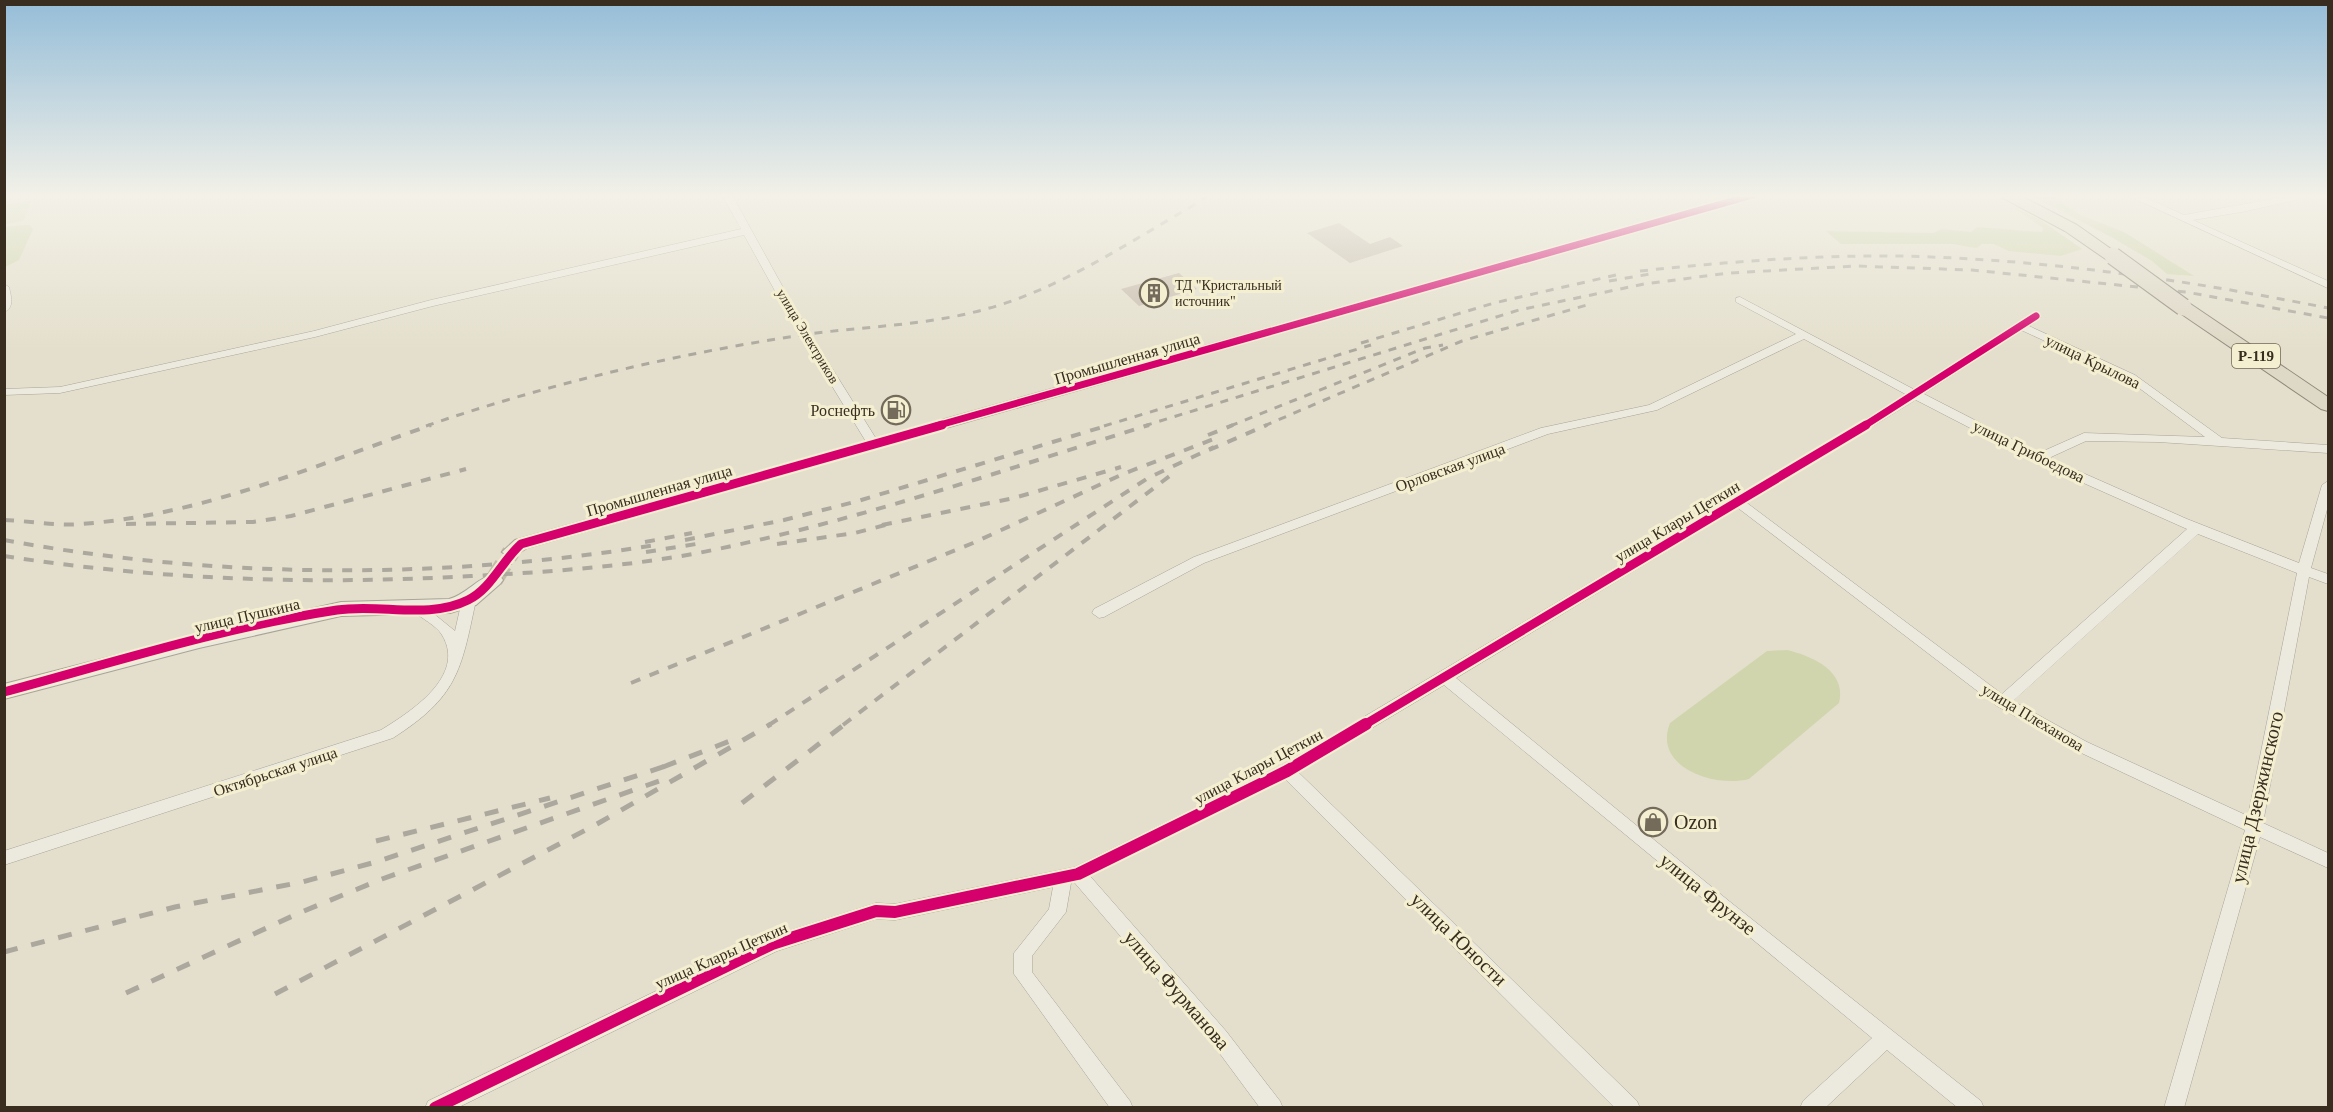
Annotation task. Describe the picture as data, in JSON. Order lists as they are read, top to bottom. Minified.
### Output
{"streets":{"highway":["Р-119"],"street":["улица Электриков","Промышленная улица","улица Крылова","улица Грибоедова","Орловская улица","улица Клары Цеткин","улица Пушкина","улица Плеханова","Октябрьская улица","улица Дзержинского","улица Фрунзе","улица Юности","улица Фурманова"]},"crossings":[["улица Электриков","Промышленная улица"],["улица Крылова","улица Клары Цеткин"],["улица Грибоедова","Орловская улица"],["улица Грибоедова","улица Клары Цеткин"],["улица Грибоедова","улица Дзержинского"],["улица Клары Цеткин","улица Плеханова"],["улица Клары Цеткин","улица Фрунзе"],["улица Клары Цеткин","улица Юности"],["улица Клары Цеткин","улица Фурманова"],["улица Пушкина","Октябрьская улица"],["улица Плеханова","улица Дзержинского"]],"places":{"building":["ТД \"Кристальный источник\""],"fuel station":["Роснефть"],"shop":["Ozon"]}}
